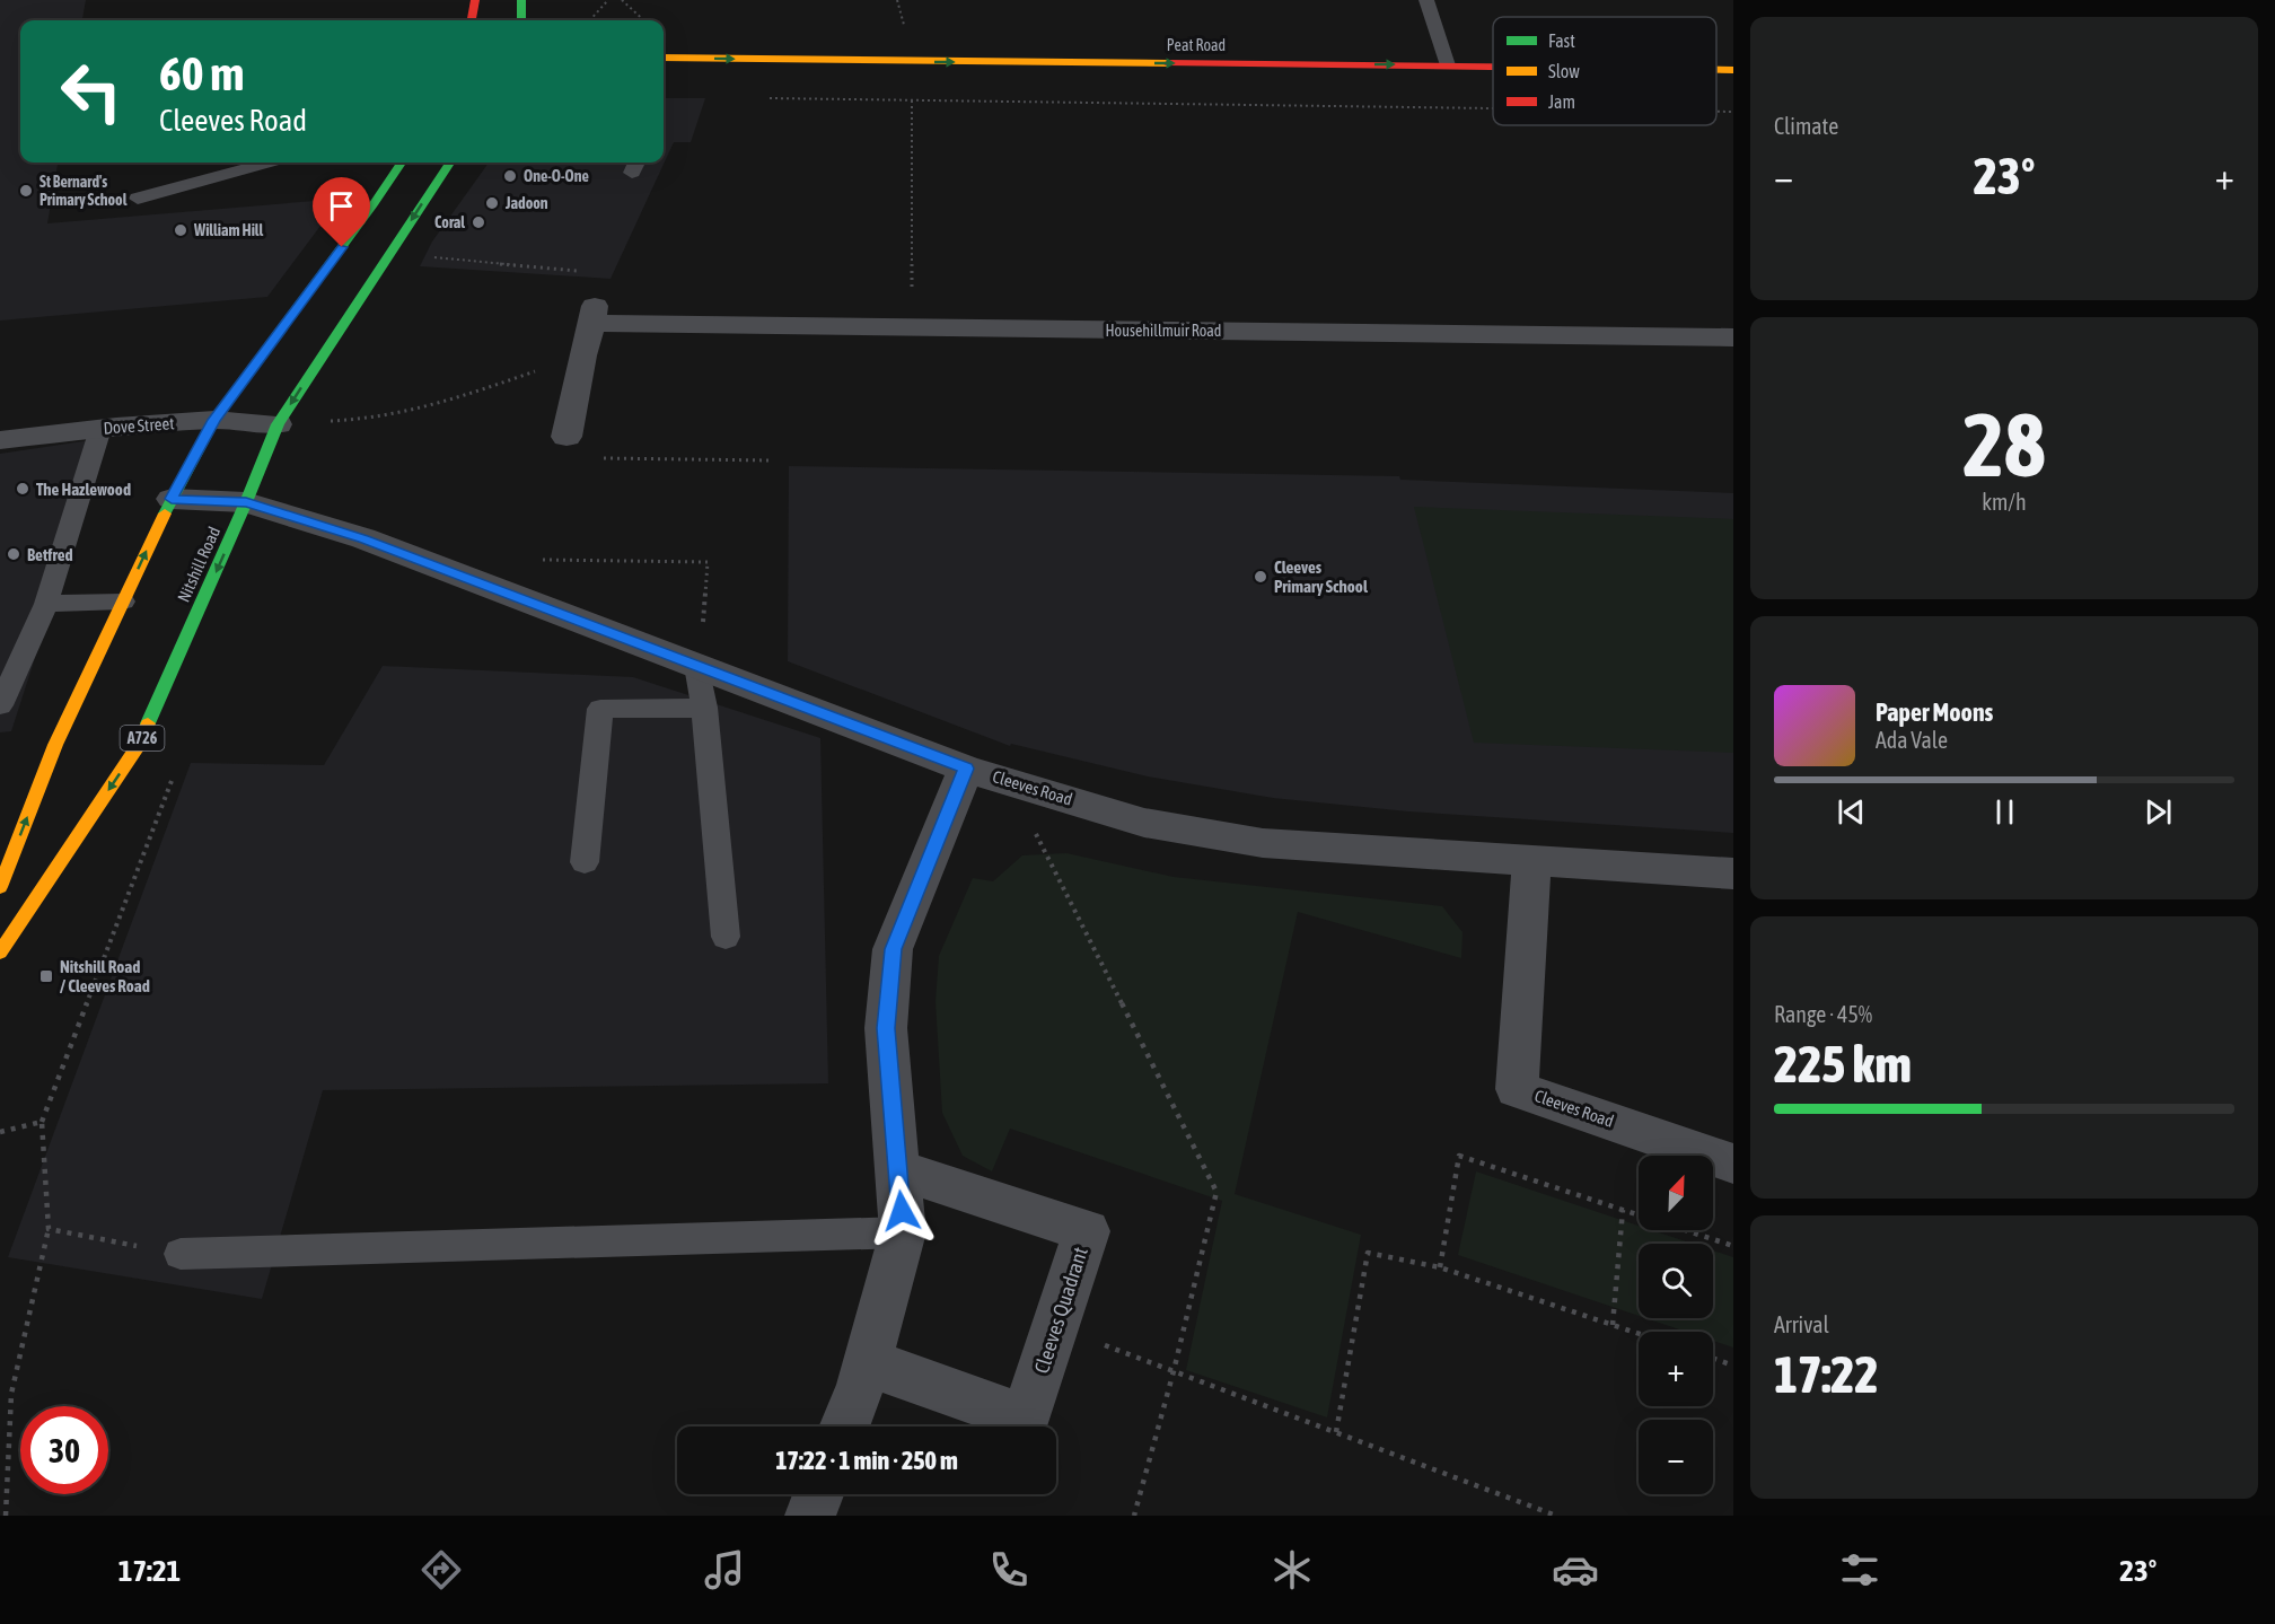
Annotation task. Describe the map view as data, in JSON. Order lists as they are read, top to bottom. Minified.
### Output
{"streets":{"main road":["Peat Road","Nitshill Road","A726"],"street":["Househillmuir Road","Dove Street","Cleeves Road","Cleeves Quadrant"]},"crossings":[["Dove Street","Nitshill Road"],["Nitshill Road","Cleeves Road"]],"one_way":["Peat Road"],"places":{"other":["One-O-One","St Bernard's Primary School","Jadoon","Coral","William Hill","The Hazlewood","Betfred","Cleeves Primary School"],"transit":["Nitshill Road / Cleeves Road"]},"legend":["Fast","Slow","Jam"],"north":"top right","page":{"tile":["Climate",["28","km/h"],["Range · 45%","225 km"],["Arrival","17:22"]],"turn":["60 m","Cleeves Road"],"heat":["−","23°","+"],"song":["Paper Moons","Ada Vale"],"map_buttons":["+","−"],"limit":"30","trip":"17:22 · 1 min · 250 m","tabs":["17:21","23°"]}}
